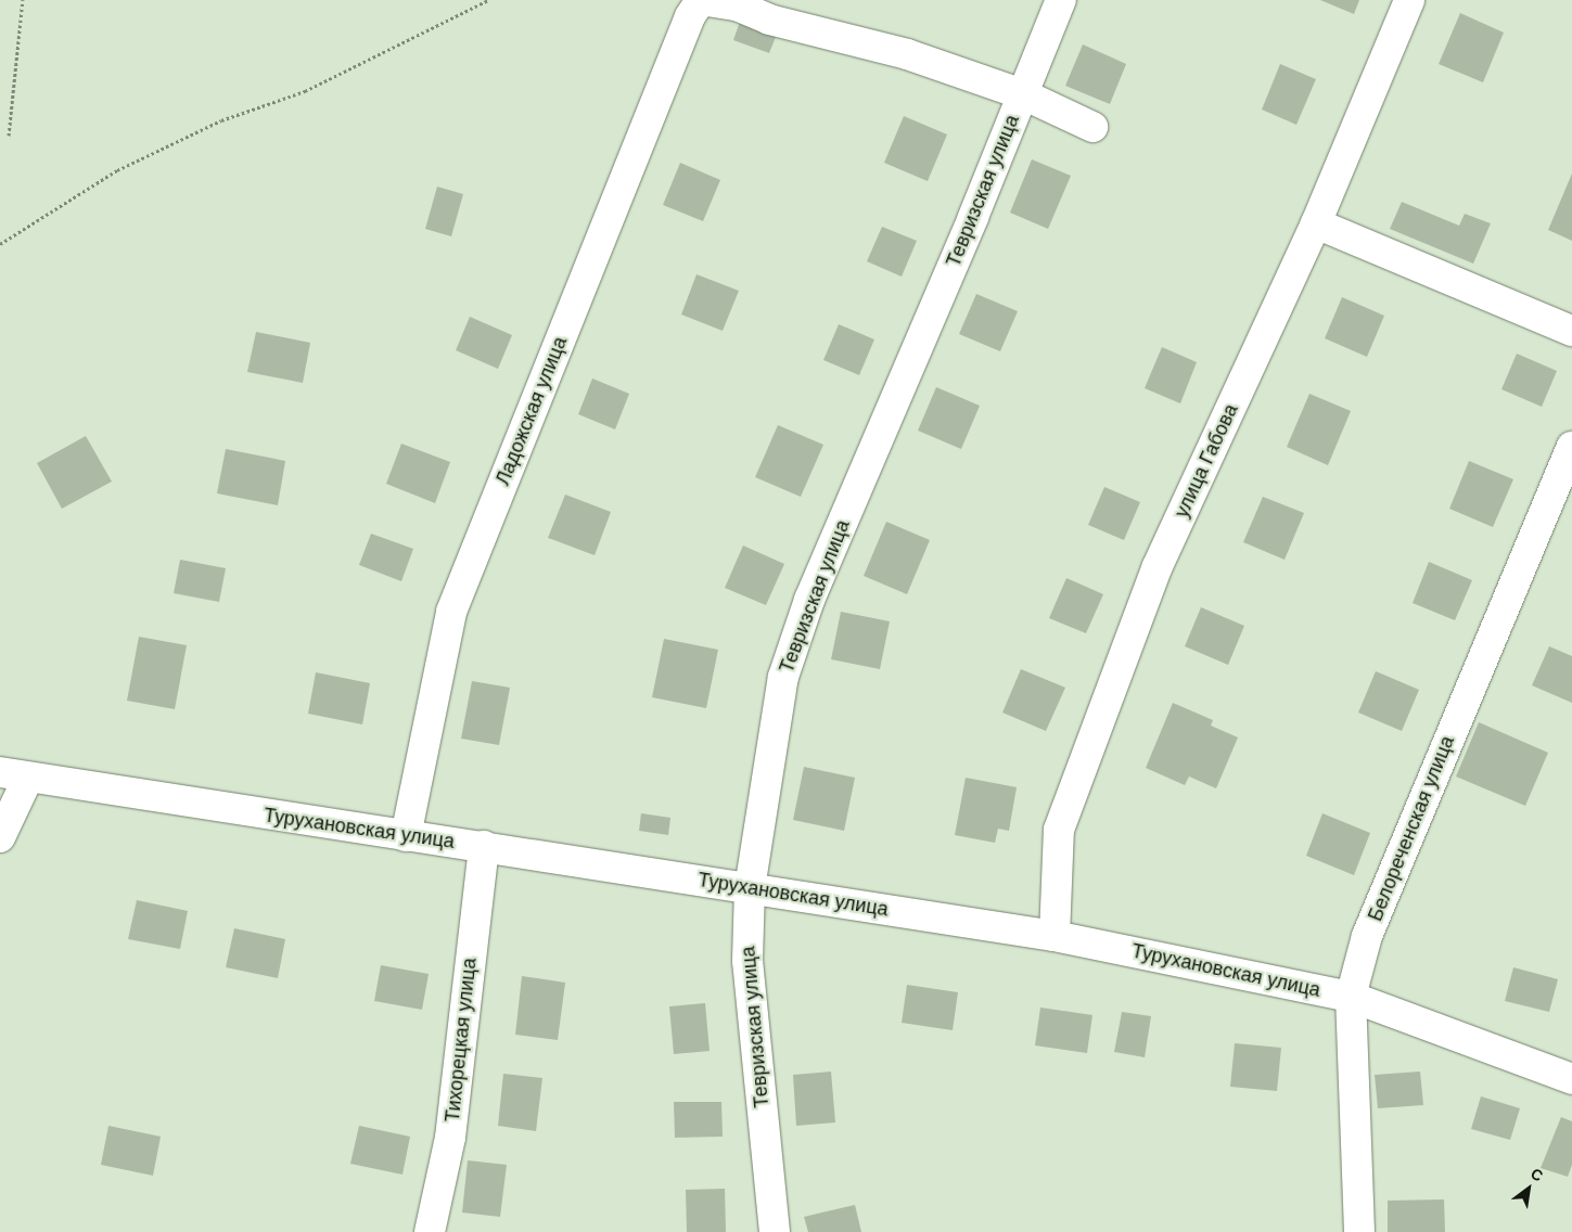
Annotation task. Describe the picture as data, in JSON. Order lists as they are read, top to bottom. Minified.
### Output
{"streets":{"street":["Тевризская улица","Ладожская улица","улица Габова","Турухановская улица","Белореченская улица","Тихорецкая улица"]},"crossings":[["Тевризская улица","Турухановская улица"],["Ладожская улица","Турухановская улица"],["улица Габова","Турухановская улица"],["Турухановская улица","Белореченская улица"],["Турухановская улица","Тихорецкая улица"]],"north":"top right"}
